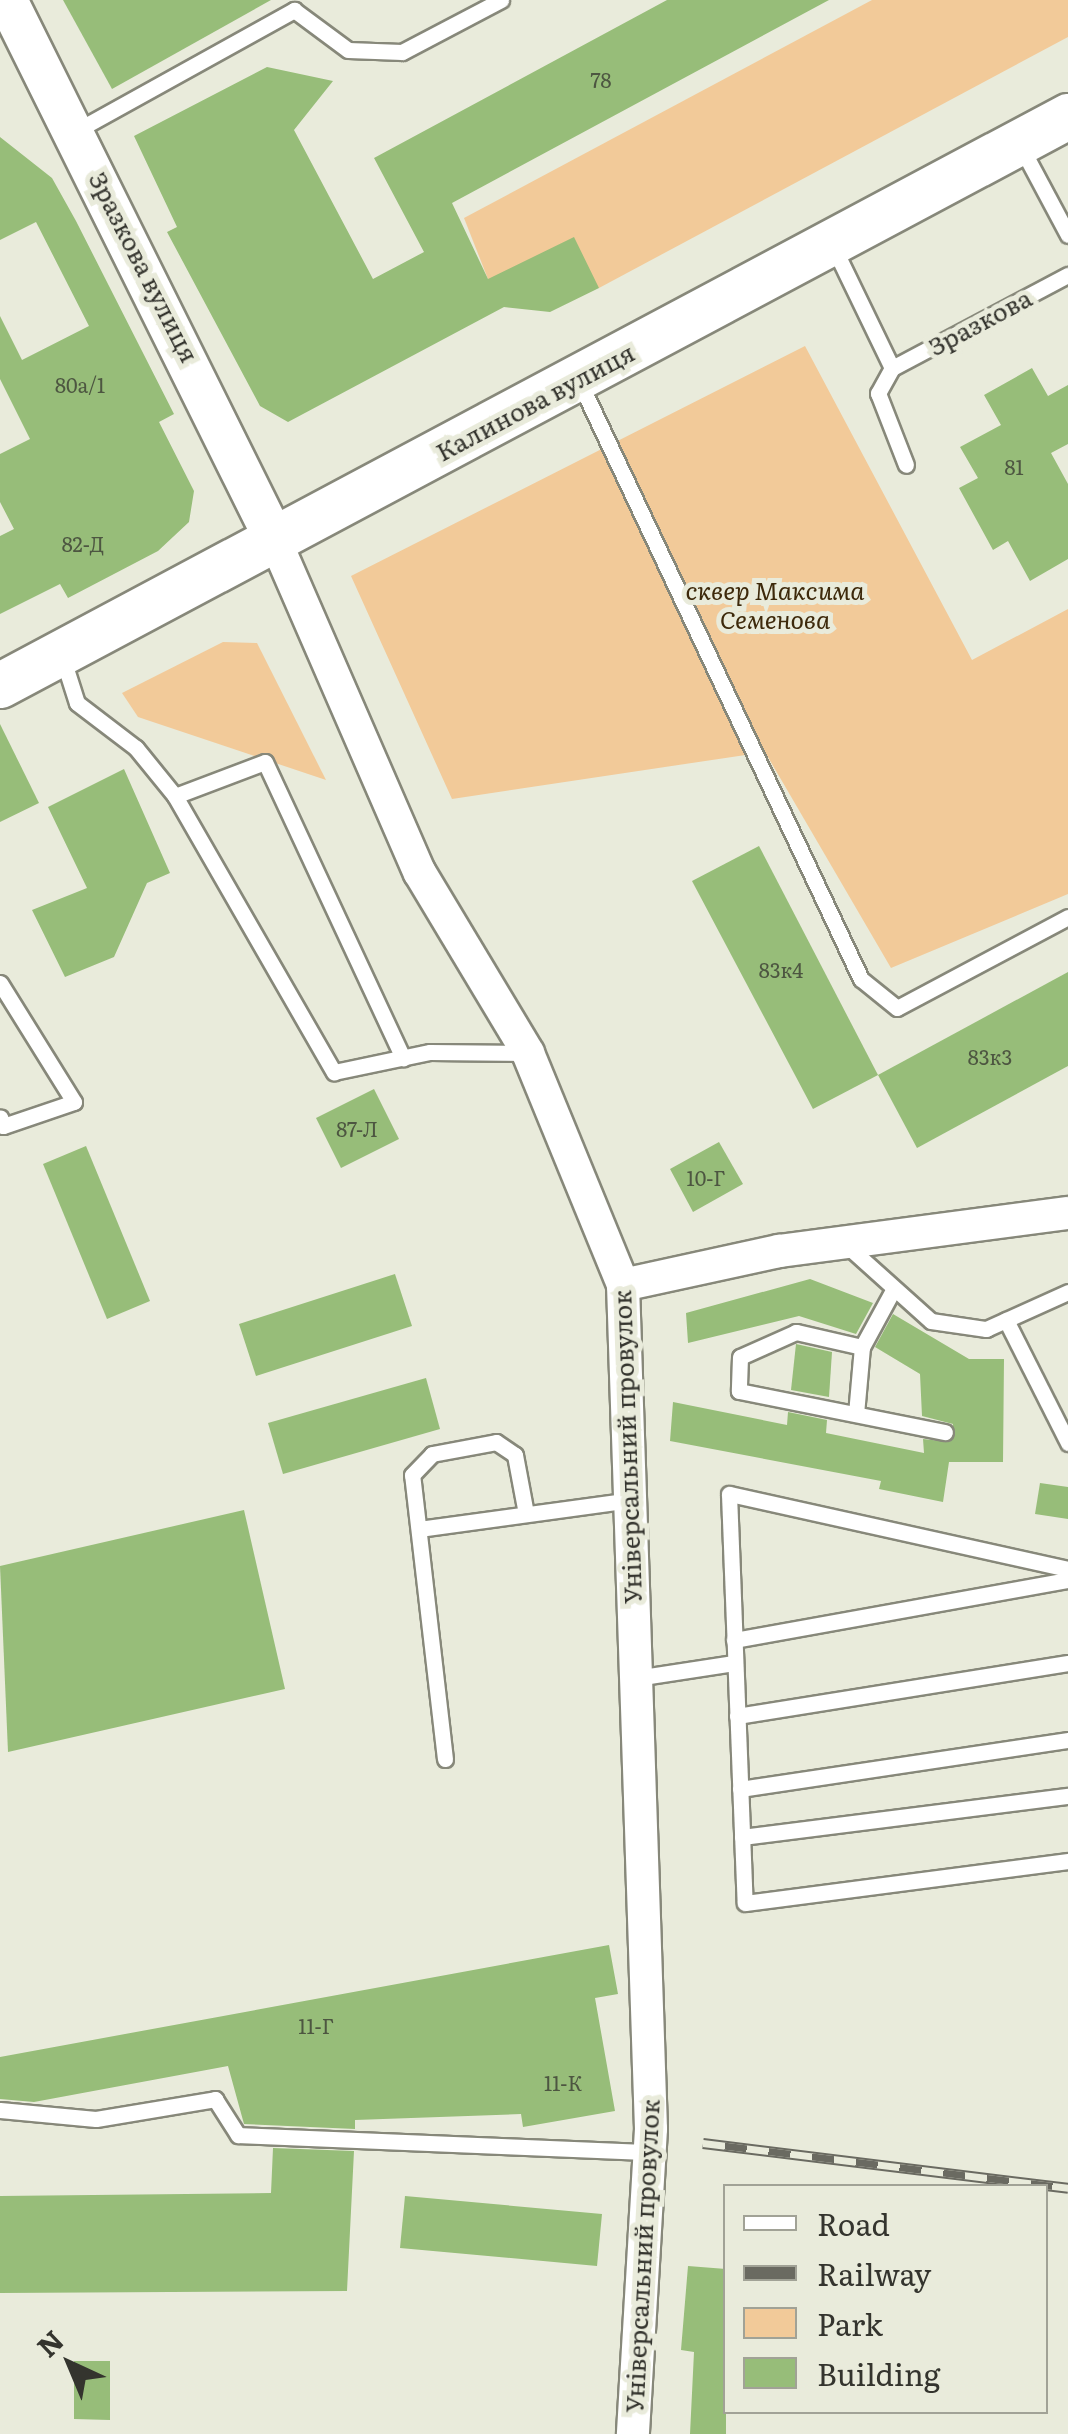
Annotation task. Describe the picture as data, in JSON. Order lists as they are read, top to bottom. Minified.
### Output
{"streets":{"main road":["Калинова вулиця"],"street":["Зразкова вулиця","Універсальний провулок"],"lane":["Зразкова"]},"crossings":[["Зразкова вулиця","Калинова вулиця"],["Зразкова вулиця","Універсальний провулок"],["Калинова вулиця","Універсальний провулок"]],"parks":["сквер Максима Семенова"],"house_numbers":["78","80а/1","81","82-Д","83к4","83к3","87-Л","10-Г","11-Г","11-К"],"legend":["Road","Railway","Park","Building"],"north":"top left"}
